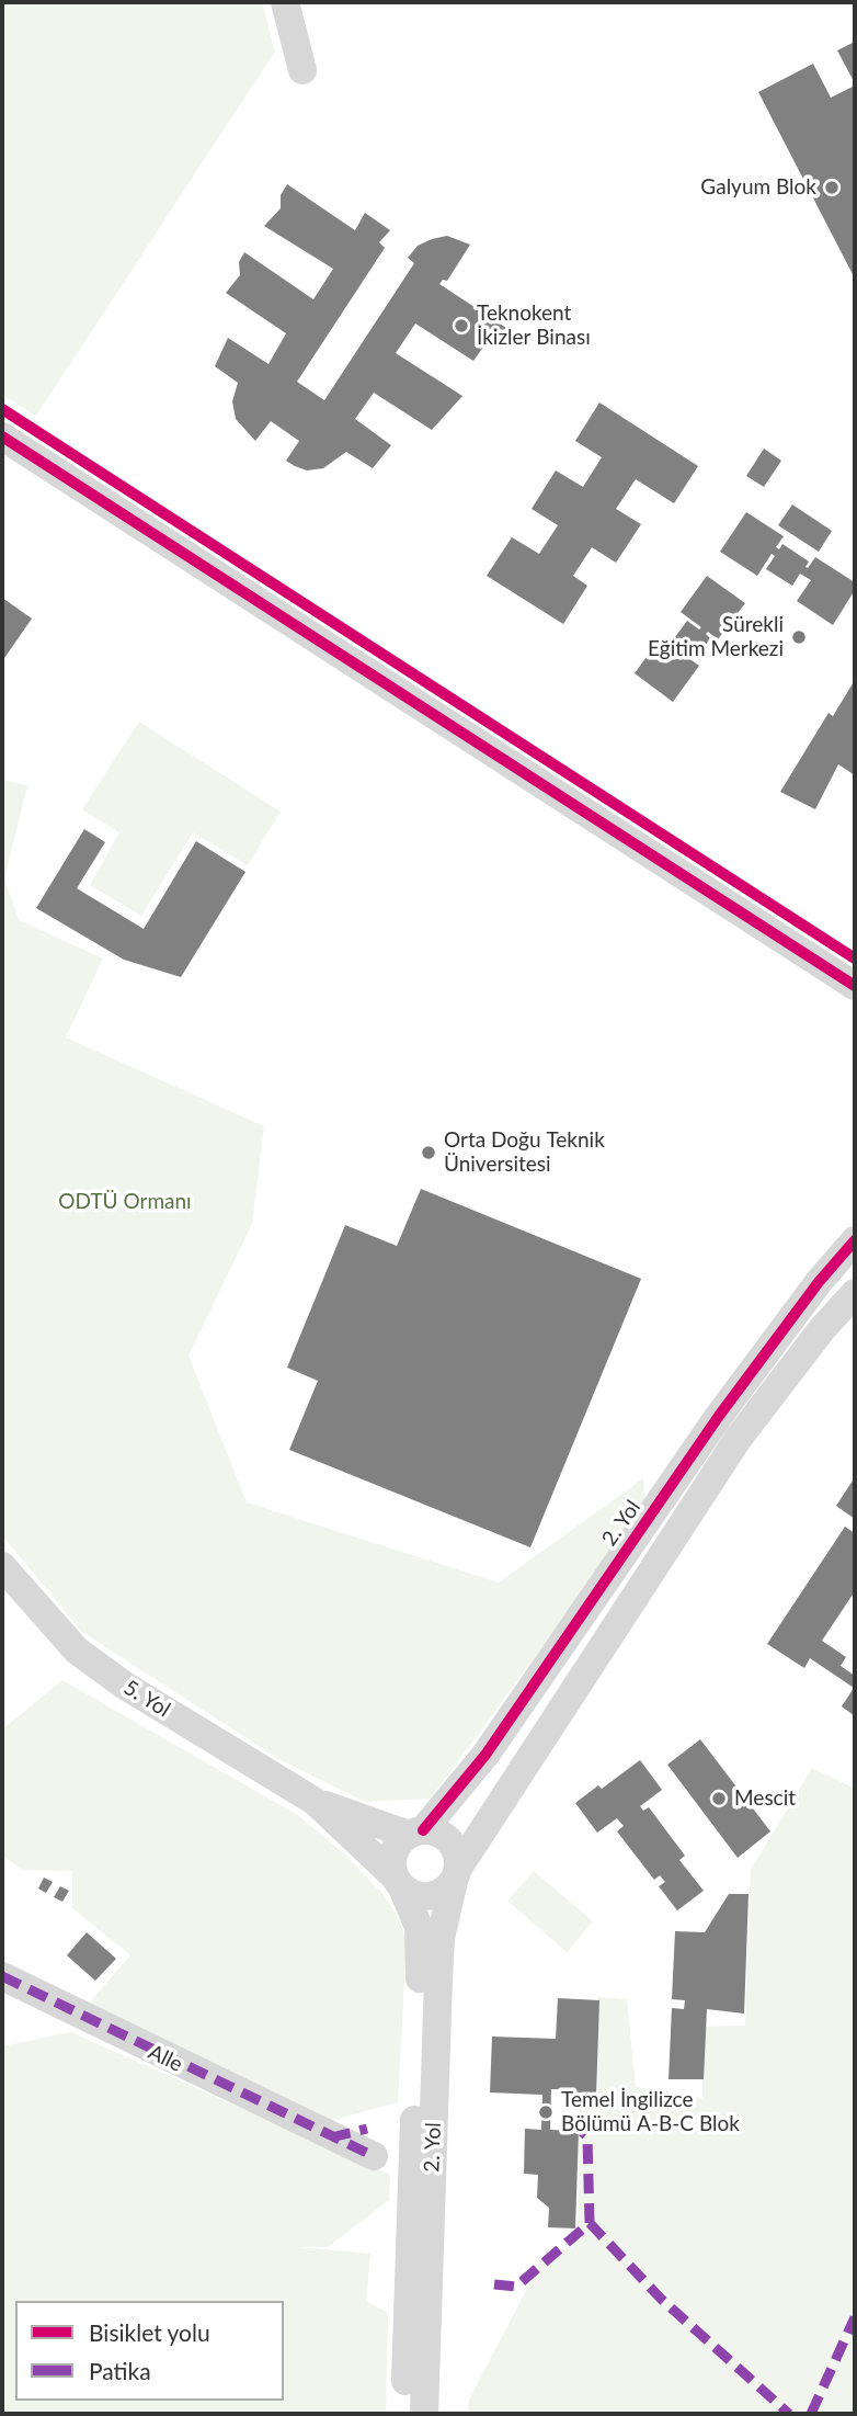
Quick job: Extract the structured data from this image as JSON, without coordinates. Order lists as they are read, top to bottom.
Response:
{
  "streets": {
    "street": ["2. Yol", "5. Yol", "Alle"]
  },
  "crossings": [
    ["2. Yol", "5. Yol"]
  ],
  "parks": ["ODTÜ Ormanı"],
  "places": [
    "Galyum Blok",
    "Teknokent İkizler Binası",
    "Sürekli Eğitim Merkezi",
    "Orta Doğu Teknik Üniversitesi",
    "Mescit",
    "Temel İngilizce Bölümü A-B-C Blok"
  ],
  "legend": ["Bisiklet yolu", "Patika"]
}
